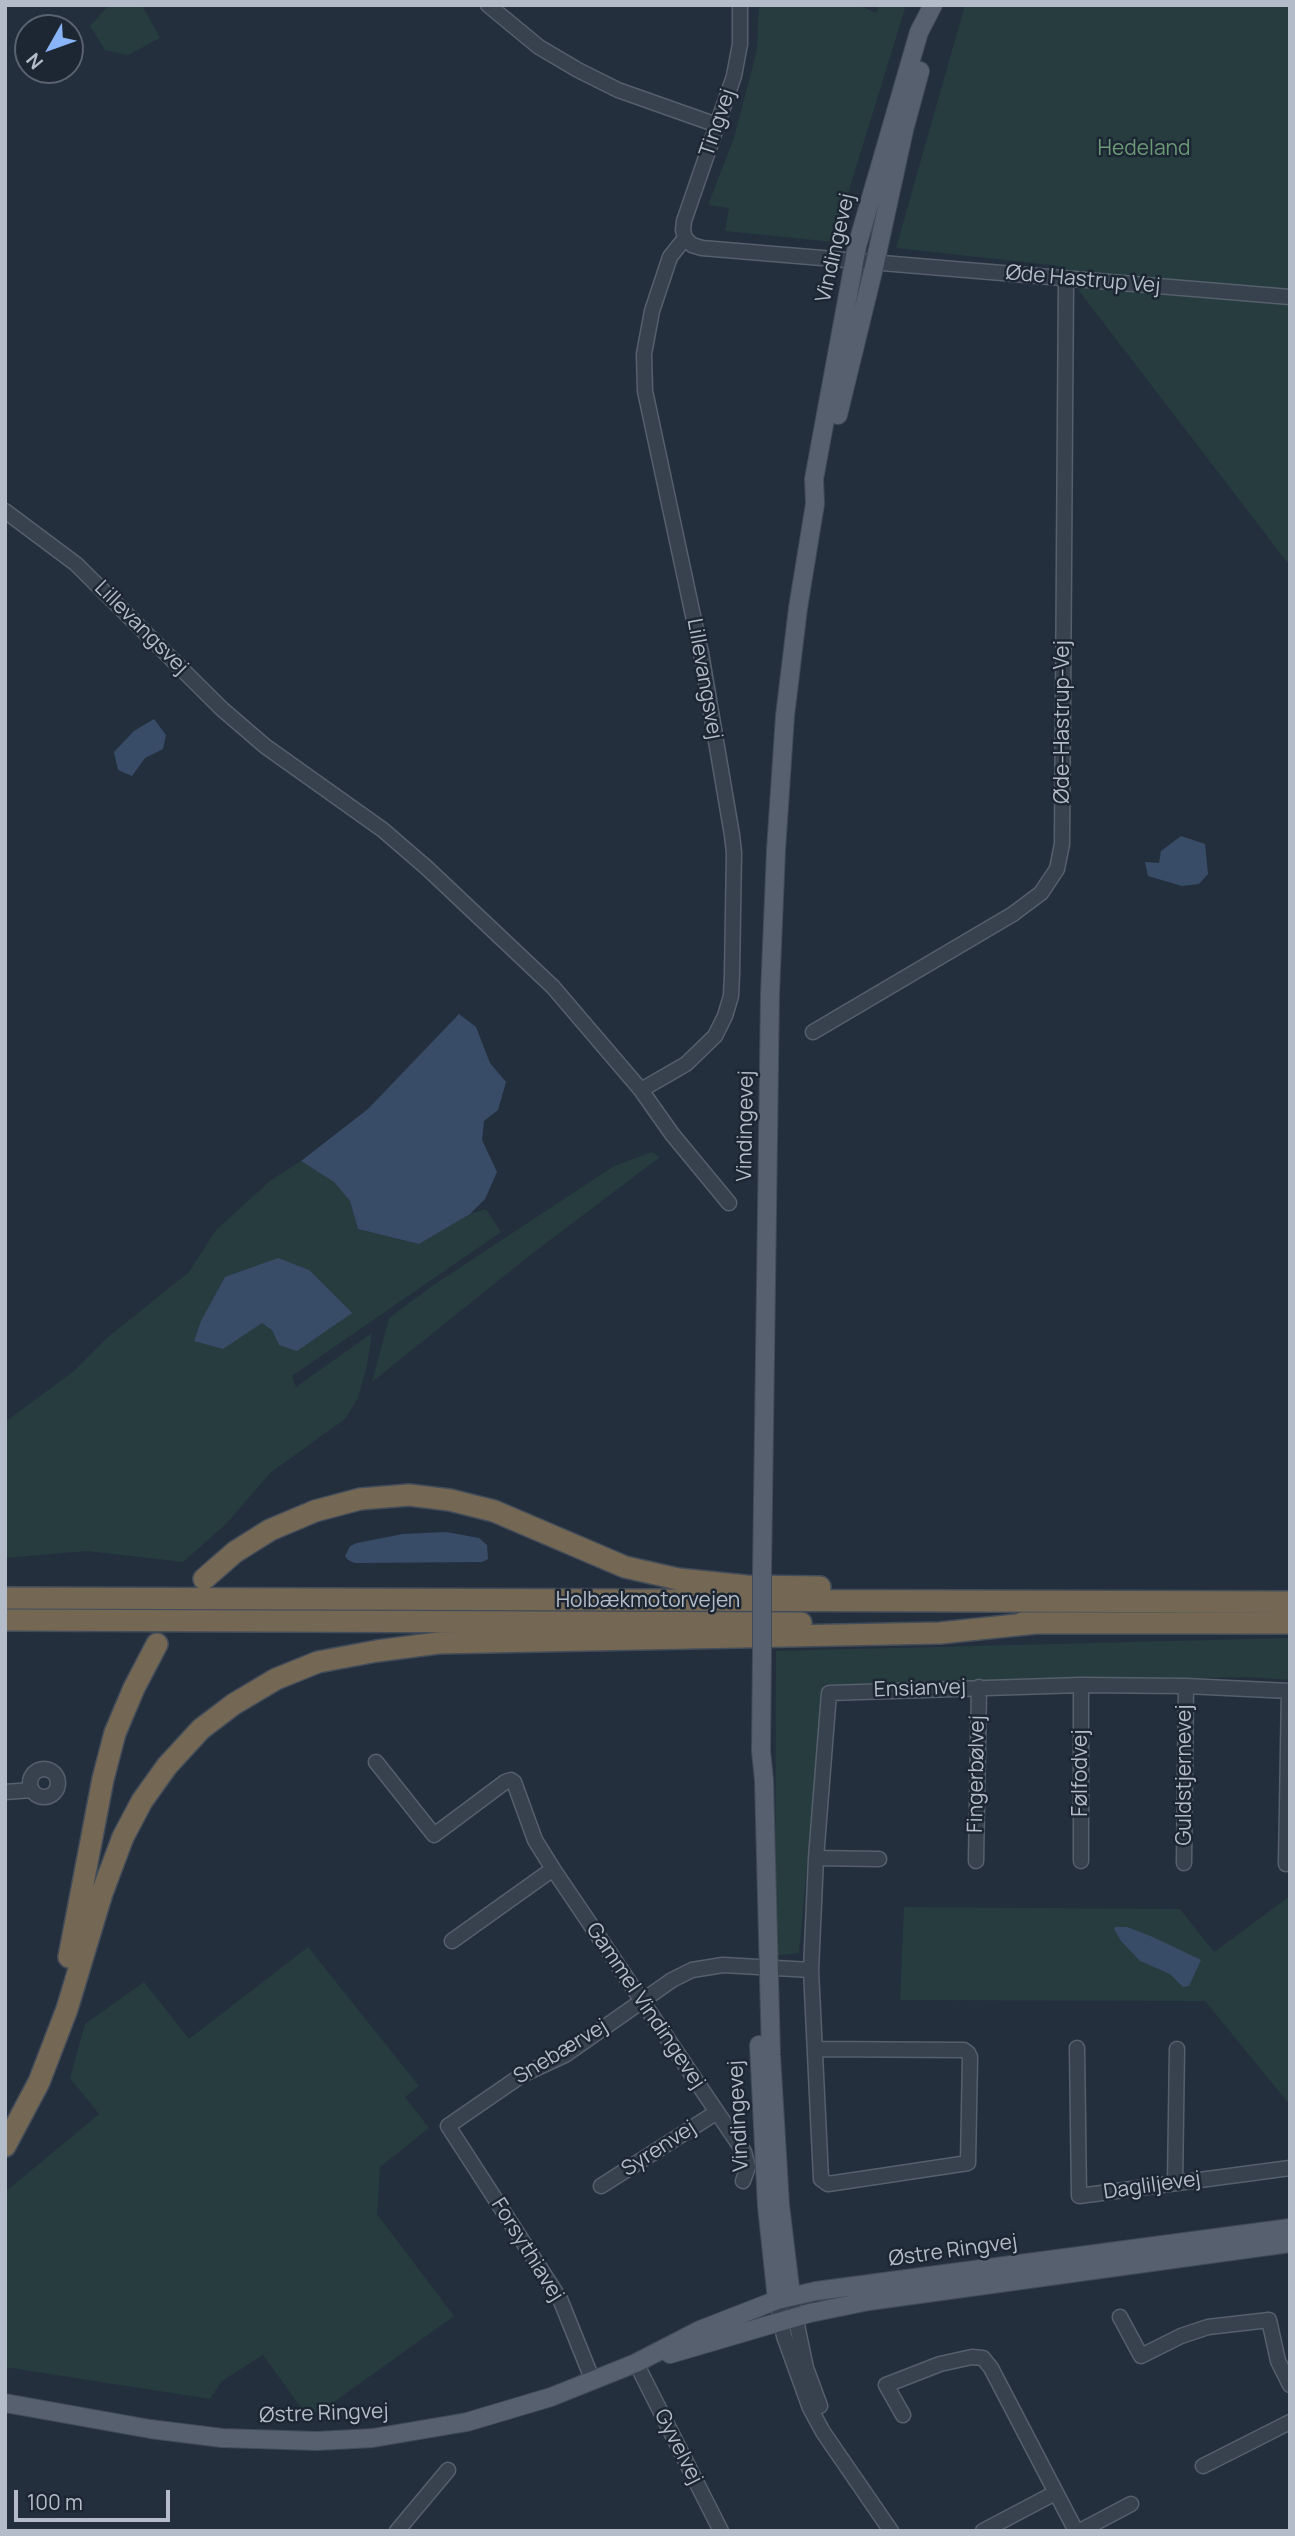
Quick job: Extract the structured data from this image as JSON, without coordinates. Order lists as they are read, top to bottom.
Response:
{
  "streets": {
    "highway": ["Holbækmotorvejen"],
    "main road": ["Vindingevej", "Østre Ringvej"],
    "street": [
      "Tingvej",
      "Øde Hastrup Vej",
      "Lillevangsvej",
      "Øde-Hastrup-Vej",
      "Ensianvej",
      "Følfodvej",
      "Fingerbølvej",
      "Guldstjernevej",
      "Gammel Vindingevej",
      "Snebærvej",
      "Syrenvej",
      "Dagliljevej",
      "Forsythiavej",
      "Gyvelvej"
    ]
  },
  "crossings": [
    ["Tingvej", "Lillevangsvej"],
    ["Vindingevej", "Øde Hastrup Vej"],
    ["Vindingevej", "Snebærvej"],
    ["Vindingevej", "Østre Ringvej"],
    ["Øde Hastrup Vej", "Øde-Hastrup-Vej"],
    ["Ensianvej", "Følfodvej"],
    ["Ensianvej", "Fingerbølvej"],
    ["Ensianvej", "Guldstjernevej"],
    ["Ensianvej", "Snebærvej"],
    ["Gammel Vindingevej", "Snebærvej"],
    ["Gammel Vindingevej", "Syrenvej"],
    ["Snebærvej", "Forsythiavej"],
    ["Forsythiavej", "Østre Ringvej"],
    ["Østre Ringvej", "Gyvelvej"]
  ],
  "parks": ["Hedeland"],
  "scale_bar": "100 m",
  "north": "bottom left"
}
